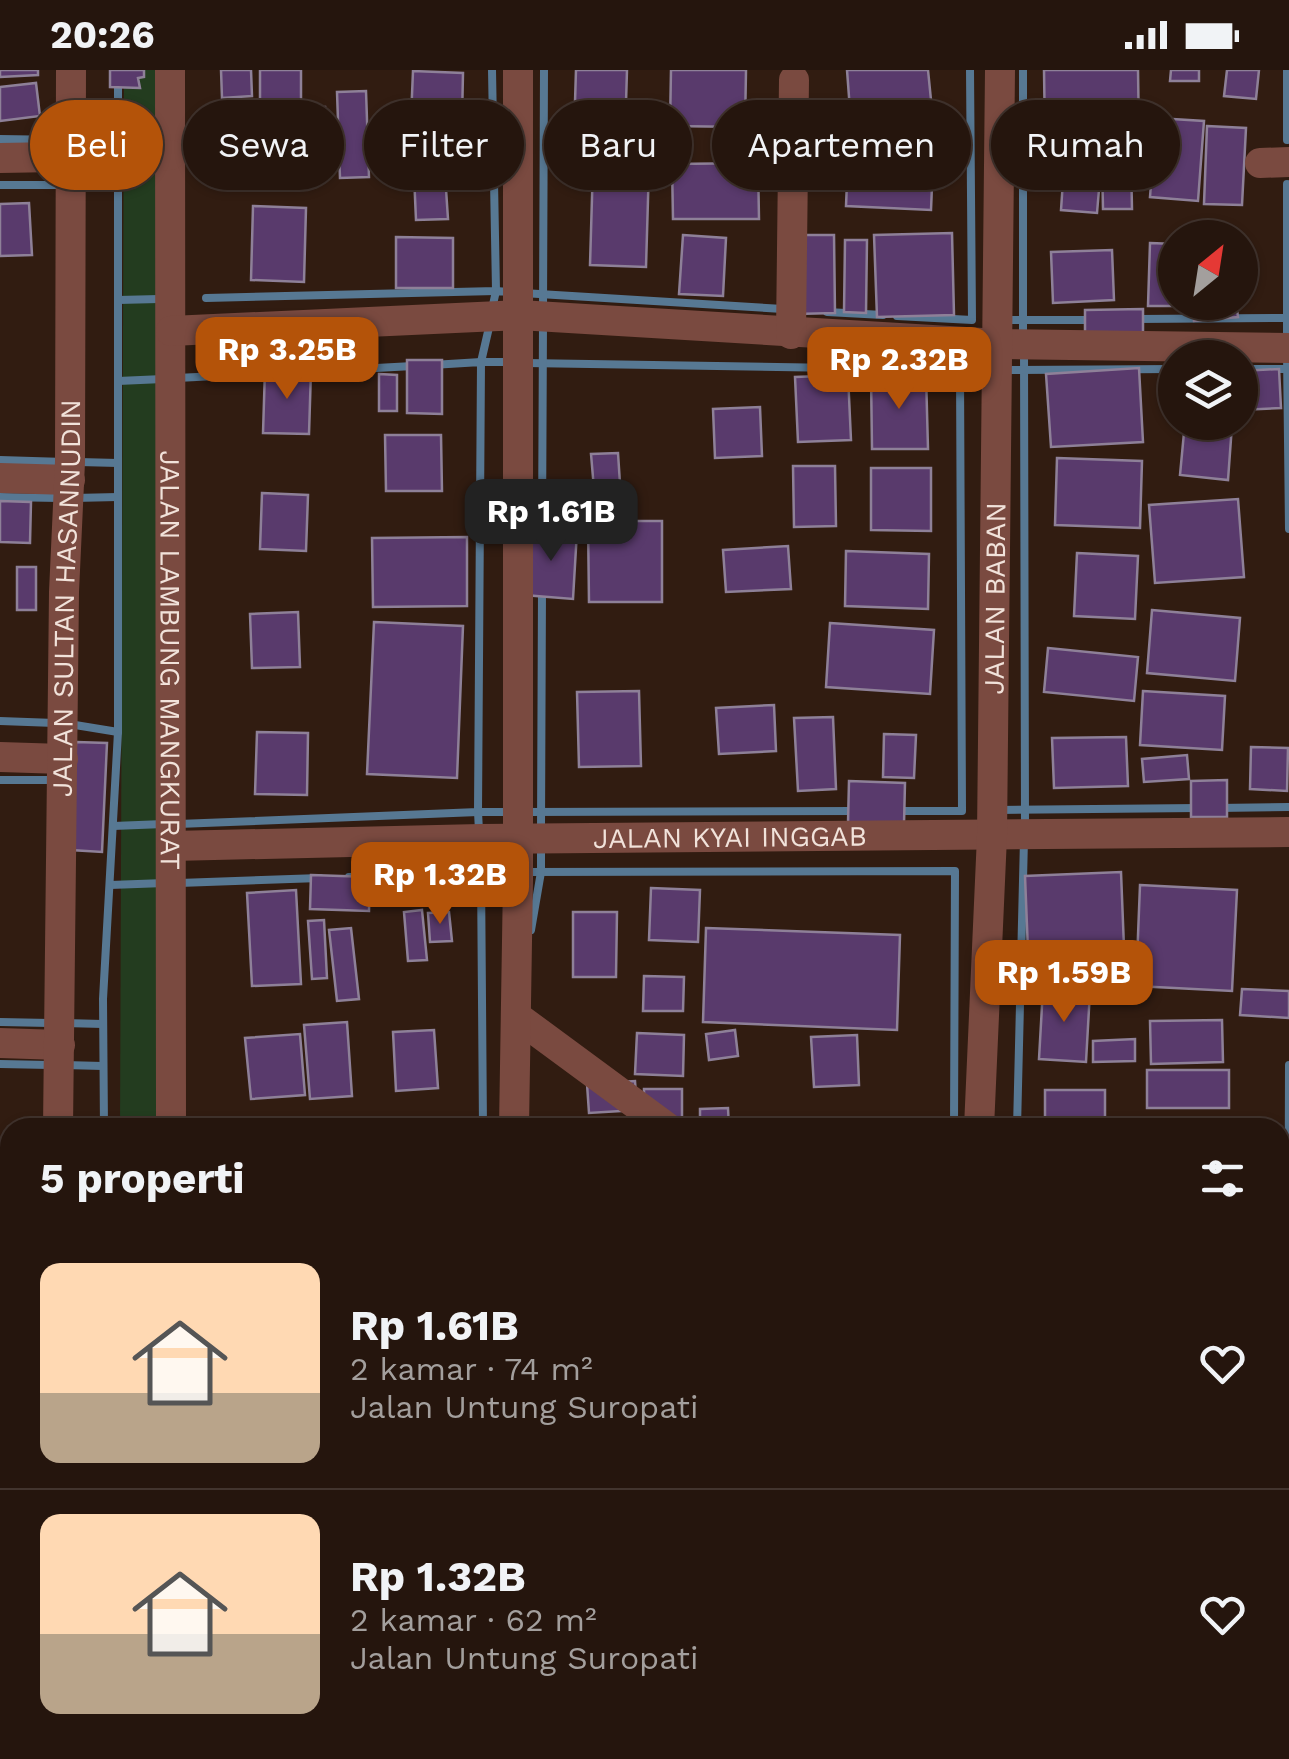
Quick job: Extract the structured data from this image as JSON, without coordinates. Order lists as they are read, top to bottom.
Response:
{
  "streets": {
    "street": [
      "JALAN SULTAN HASANNUDIN",
      "JALAN BABAN",
      "JALAN LAMBUNG MANGKURAT",
      "JALAN KYAI INGGAB"
    ]
  },
  "crossings": [
    ["JALAN BABAN", "JALAN KYAI INGGAB"],
    ["JALAN LAMBUNG MANGKURAT", "JALAN KYAI INGGAB"]
  ],
  "north": "top right",
  "page": {
    "status": "20:26",
    "chip": [
      "Beli",
      "Sewa",
      "Filter",
      "Baru",
      "Apartemen",
      "Rumah"
    ],
    "price": [
      "Rp 3.25B",
      "Rp 2.32B",
      "Rp 1.61B",
      "Rp 1.32B",
      "Rp 1.59B"
    ],
    "heading": "5 properti",
    "list": [
      {
        "name": "Rp 1.61B",
        "note": "2 kamar · 74 m² · Jalan Untung Suropati"
      },
      {
        "name": "Rp 1.32B",
        "note": "2 kamar · 62 m² · Jalan Untung Suropati"
      }
    ]
  }
}
